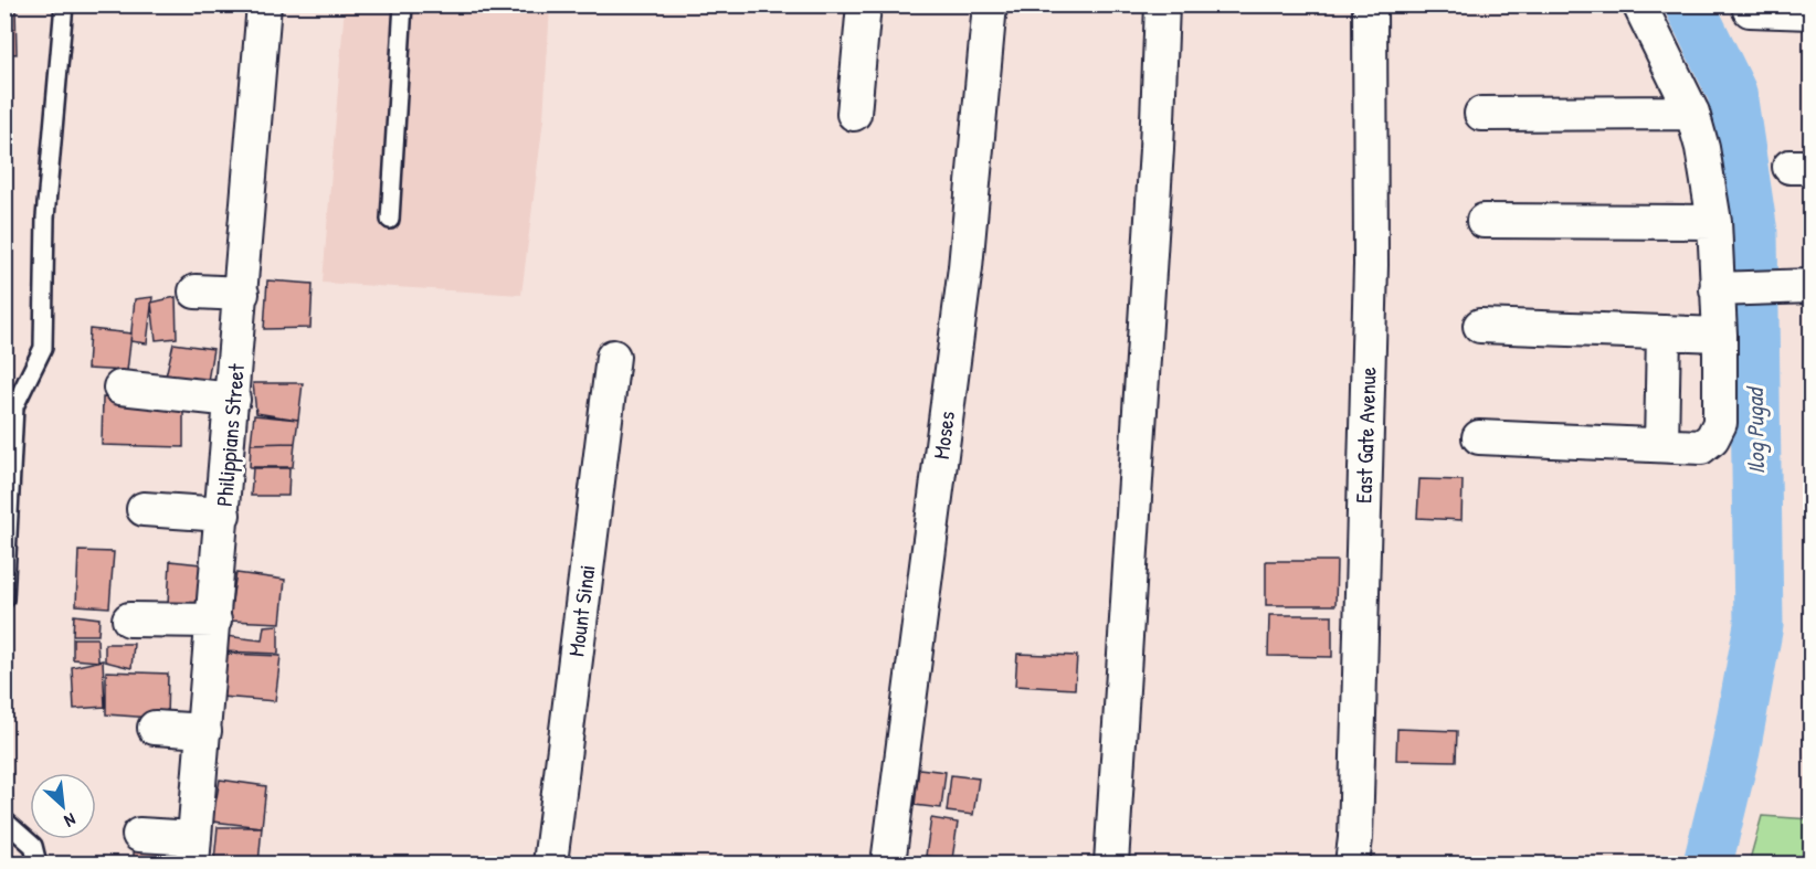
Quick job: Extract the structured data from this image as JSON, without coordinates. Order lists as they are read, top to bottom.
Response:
{
  "streets": {
    "street": [
      "Philippians Street",
      "Moses",
      "East Gate Avenue",
      "Mount Sinai"
    ]
  },
  "water": ["Ilog Pugad"],
  "north": "bottom right"
}
